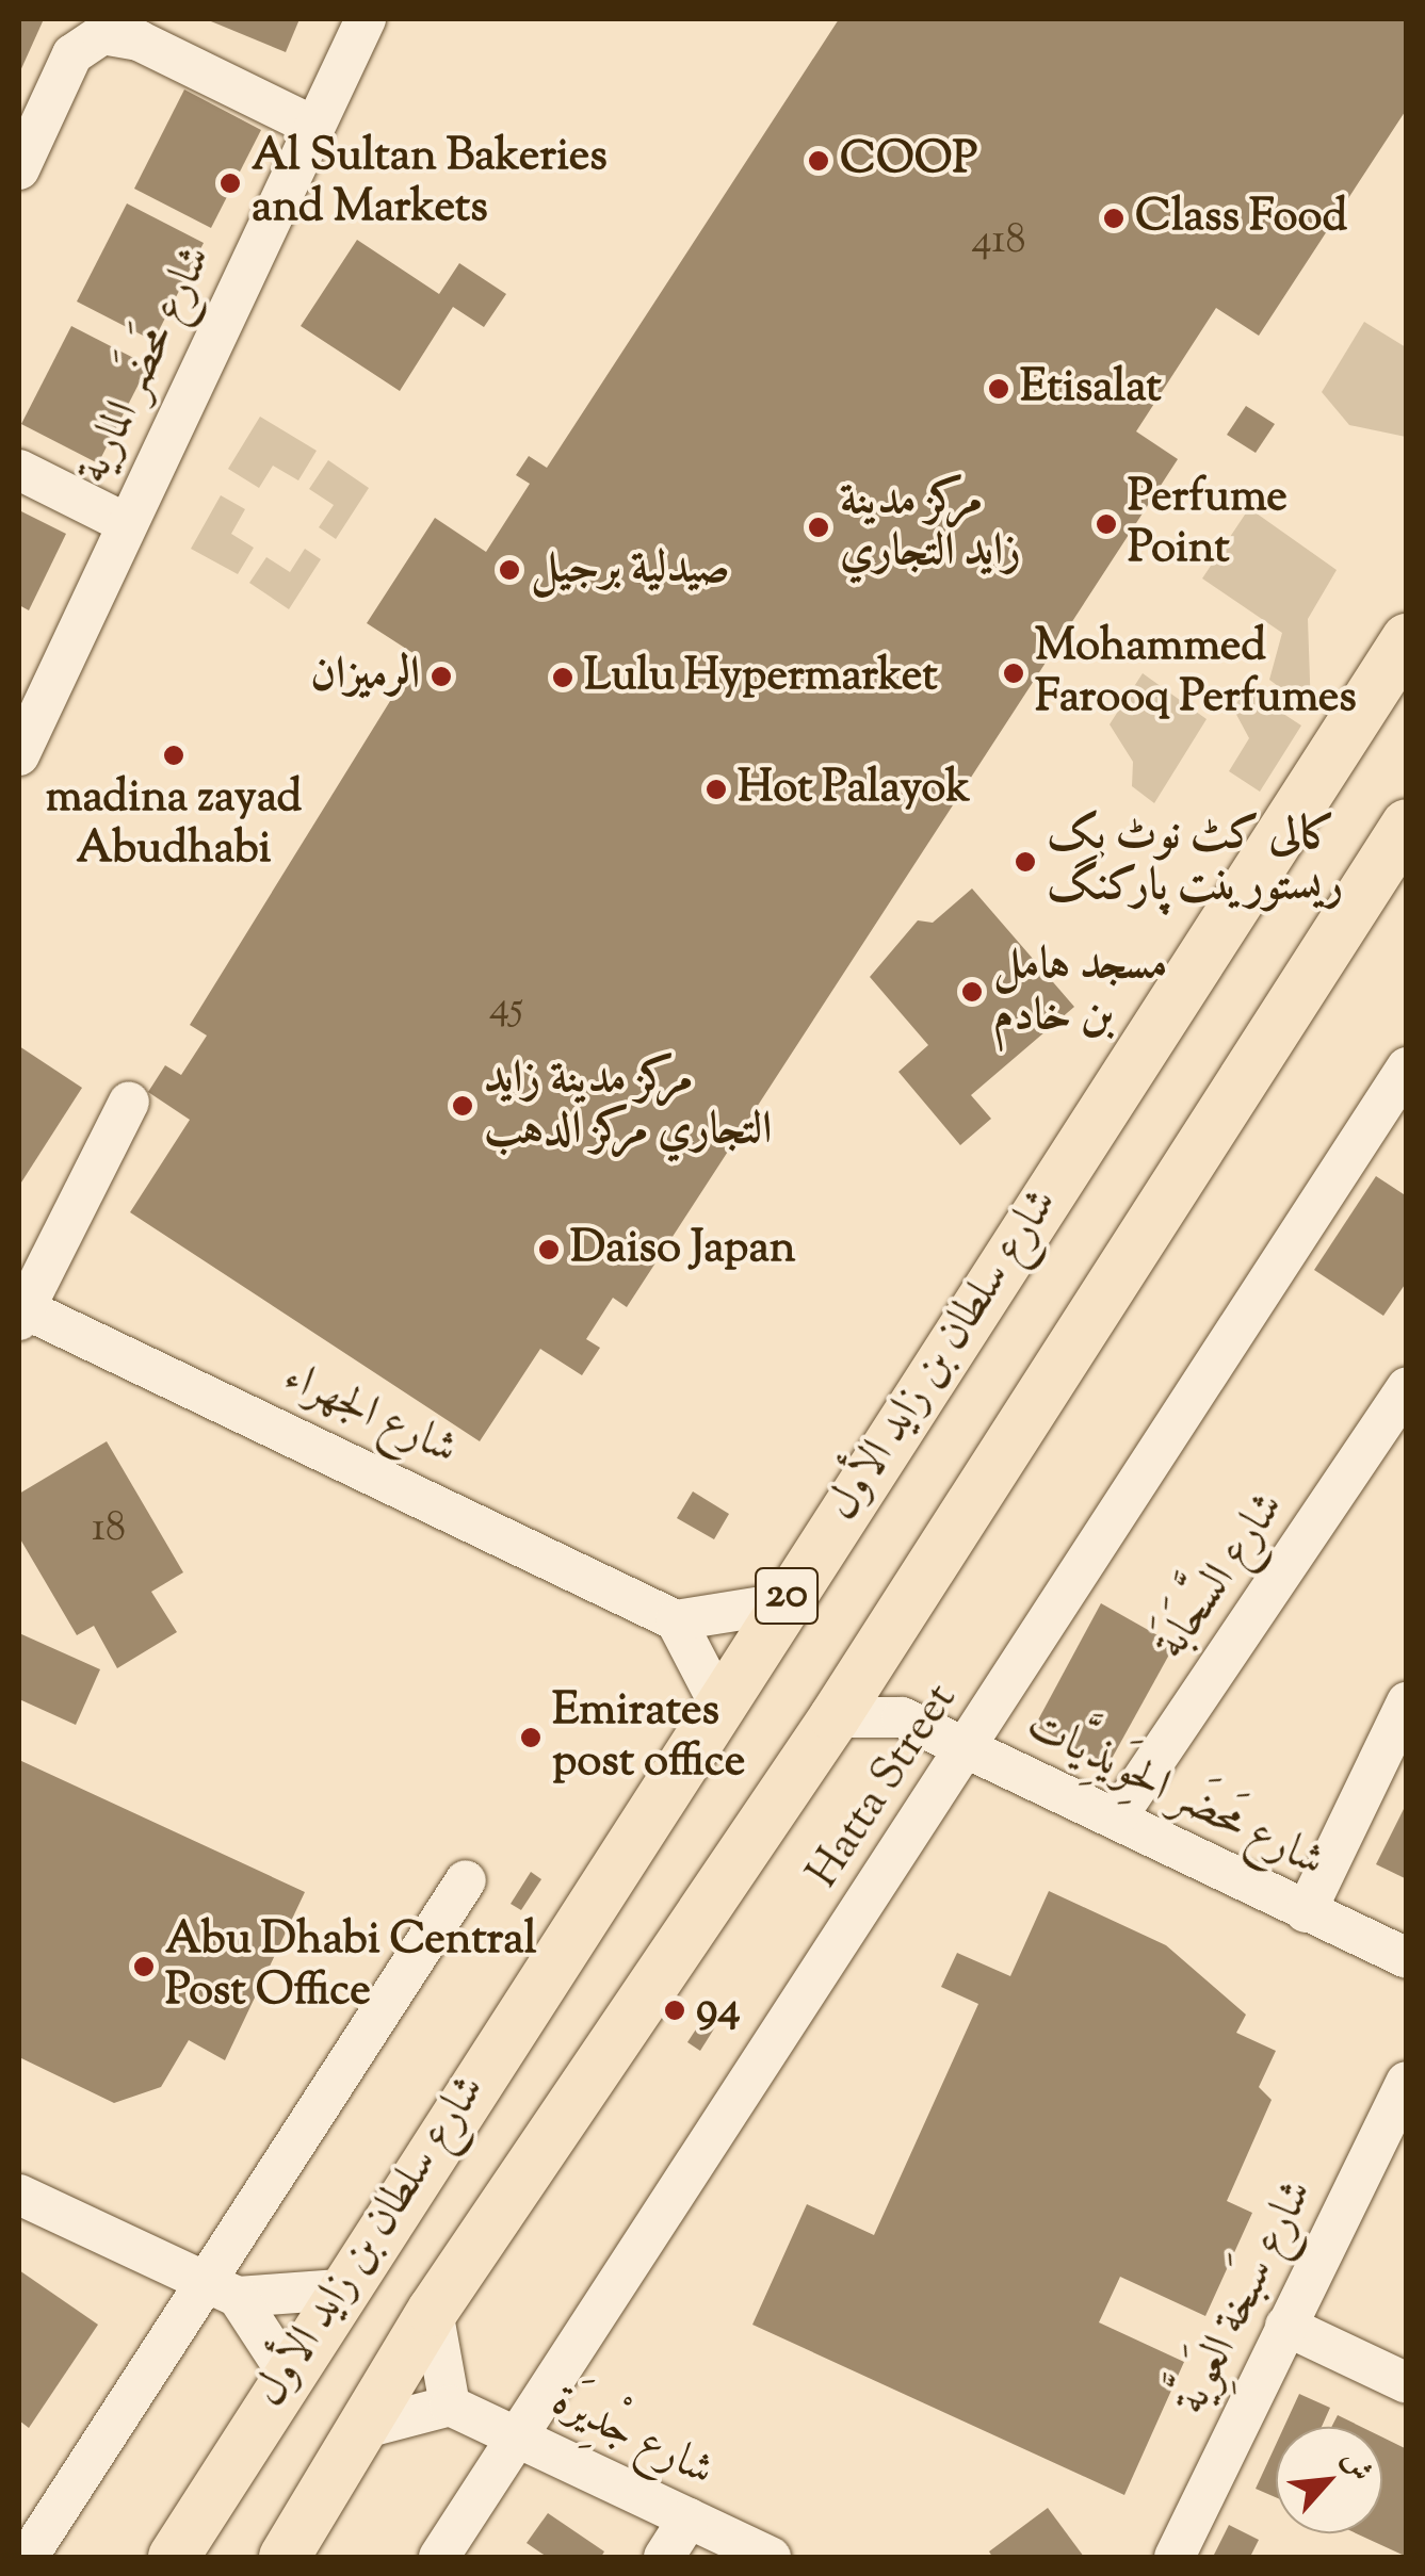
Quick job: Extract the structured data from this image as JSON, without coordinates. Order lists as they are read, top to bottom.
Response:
{
  "streets": {
    "main road": ["شارع سلطان بن زايد الأول", "20"],
    "street": [
      "شارع مَحضَر المارية",
      "شارع الجهراء",
      "شارع السَّحَابَة",
      "Hatta Street",
      "شارع مَحضَر الحِوَيذِيَّات",
      "شارع سَبخة العَوِيَّة",
      "شارع جْدِيرَة"
    ]
  },
  "crossings": [
    ["شارع سلطان بن زايد الأول", "شارع مَحضَر الحِوَيذِيَّات"],
    ["شارع السَّحَابَة", "شارع مَحضَر الحِوَيذِيَّات"],
    ["Hatta Street", "شارع مَحضَر الحِوَيذِيَّات"],
    ["Hatta Street", "شارع جْدِيرَة"]
  ],
  "places": [
    "COOP",
    "Al Sultan Bakeries and Markets",
    "Class Food",
    "Etisalat",
    "Perfume Point",
    "مركز مدينة زايد التجاري",
    "صيدلية برجيل",
    "Mohammed Farooq Perfumes",
    "الرميزان",
    "Lulu Hypermarket",
    "madina zayad Abudhabi",
    "Hot Palayok",
    "کالی کٹ نوٹ بک ریستورینت پارکنگ",
    "مسجد هامل بن خادم",
    "مركز مدينة زايد التجاري مركز الدهب",
    "Daiso Japan",
    "Emirates post office",
    "Abu Dhabi Central Post Office",
    "94"
  ],
  "house_numbers": ["418", "45", "18"],
  "north": "top right"
}
